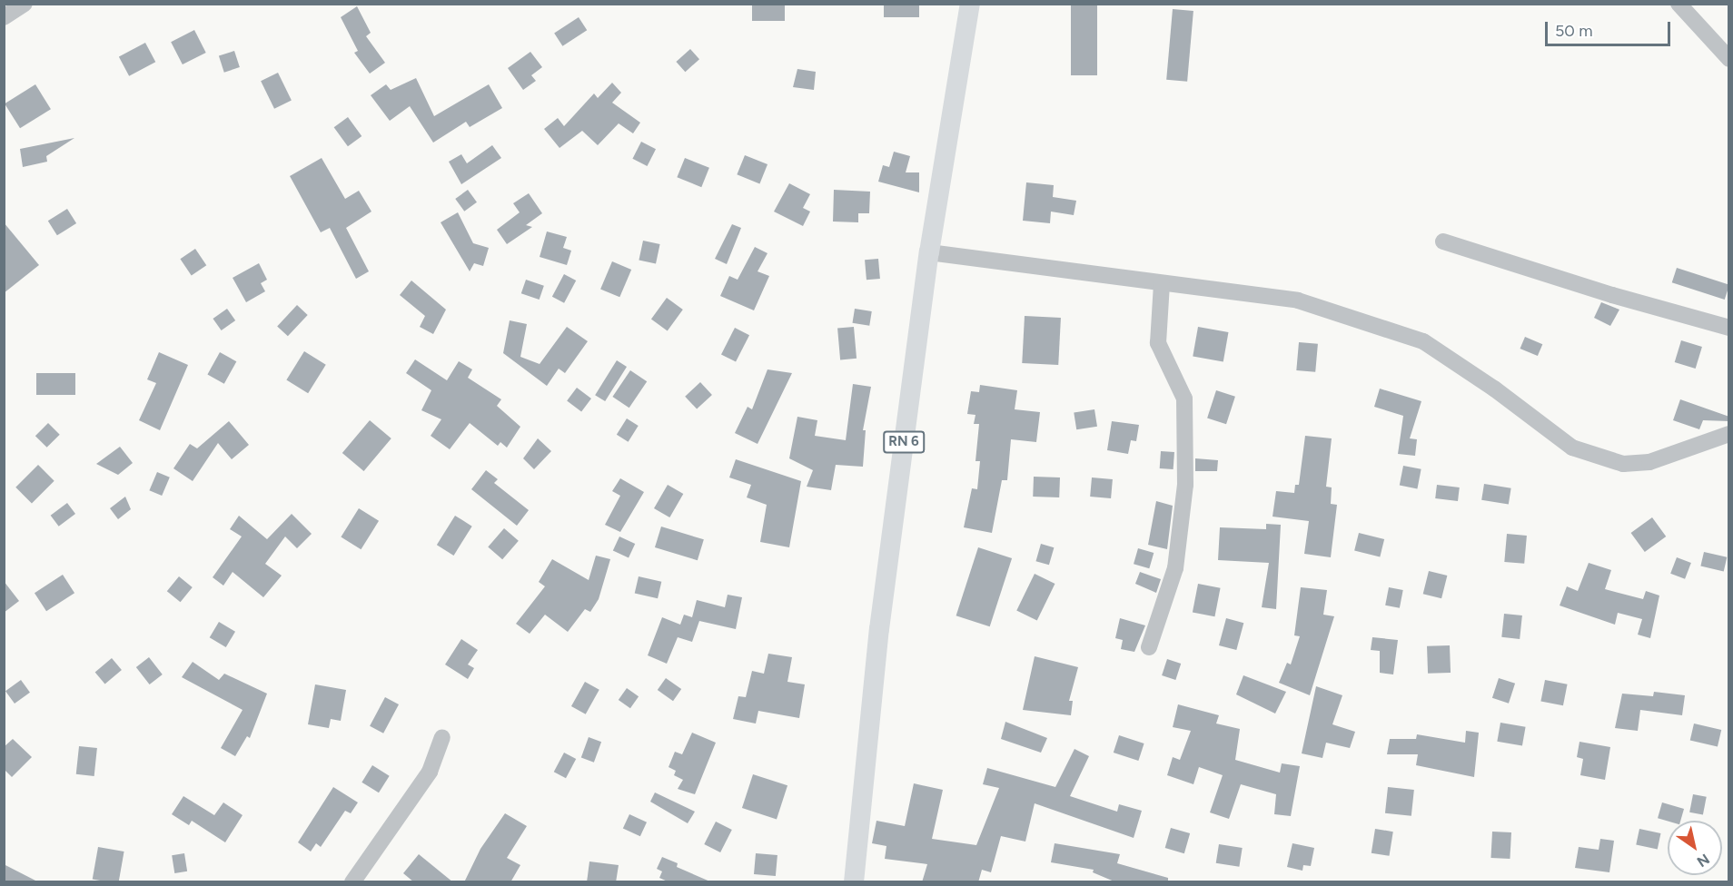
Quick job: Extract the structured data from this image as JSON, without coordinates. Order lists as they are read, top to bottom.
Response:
{
  "streets": {
    "main road": ["RN 6"]
  },
  "scale_bar": "50 m",
  "north": "bottom right"
}
